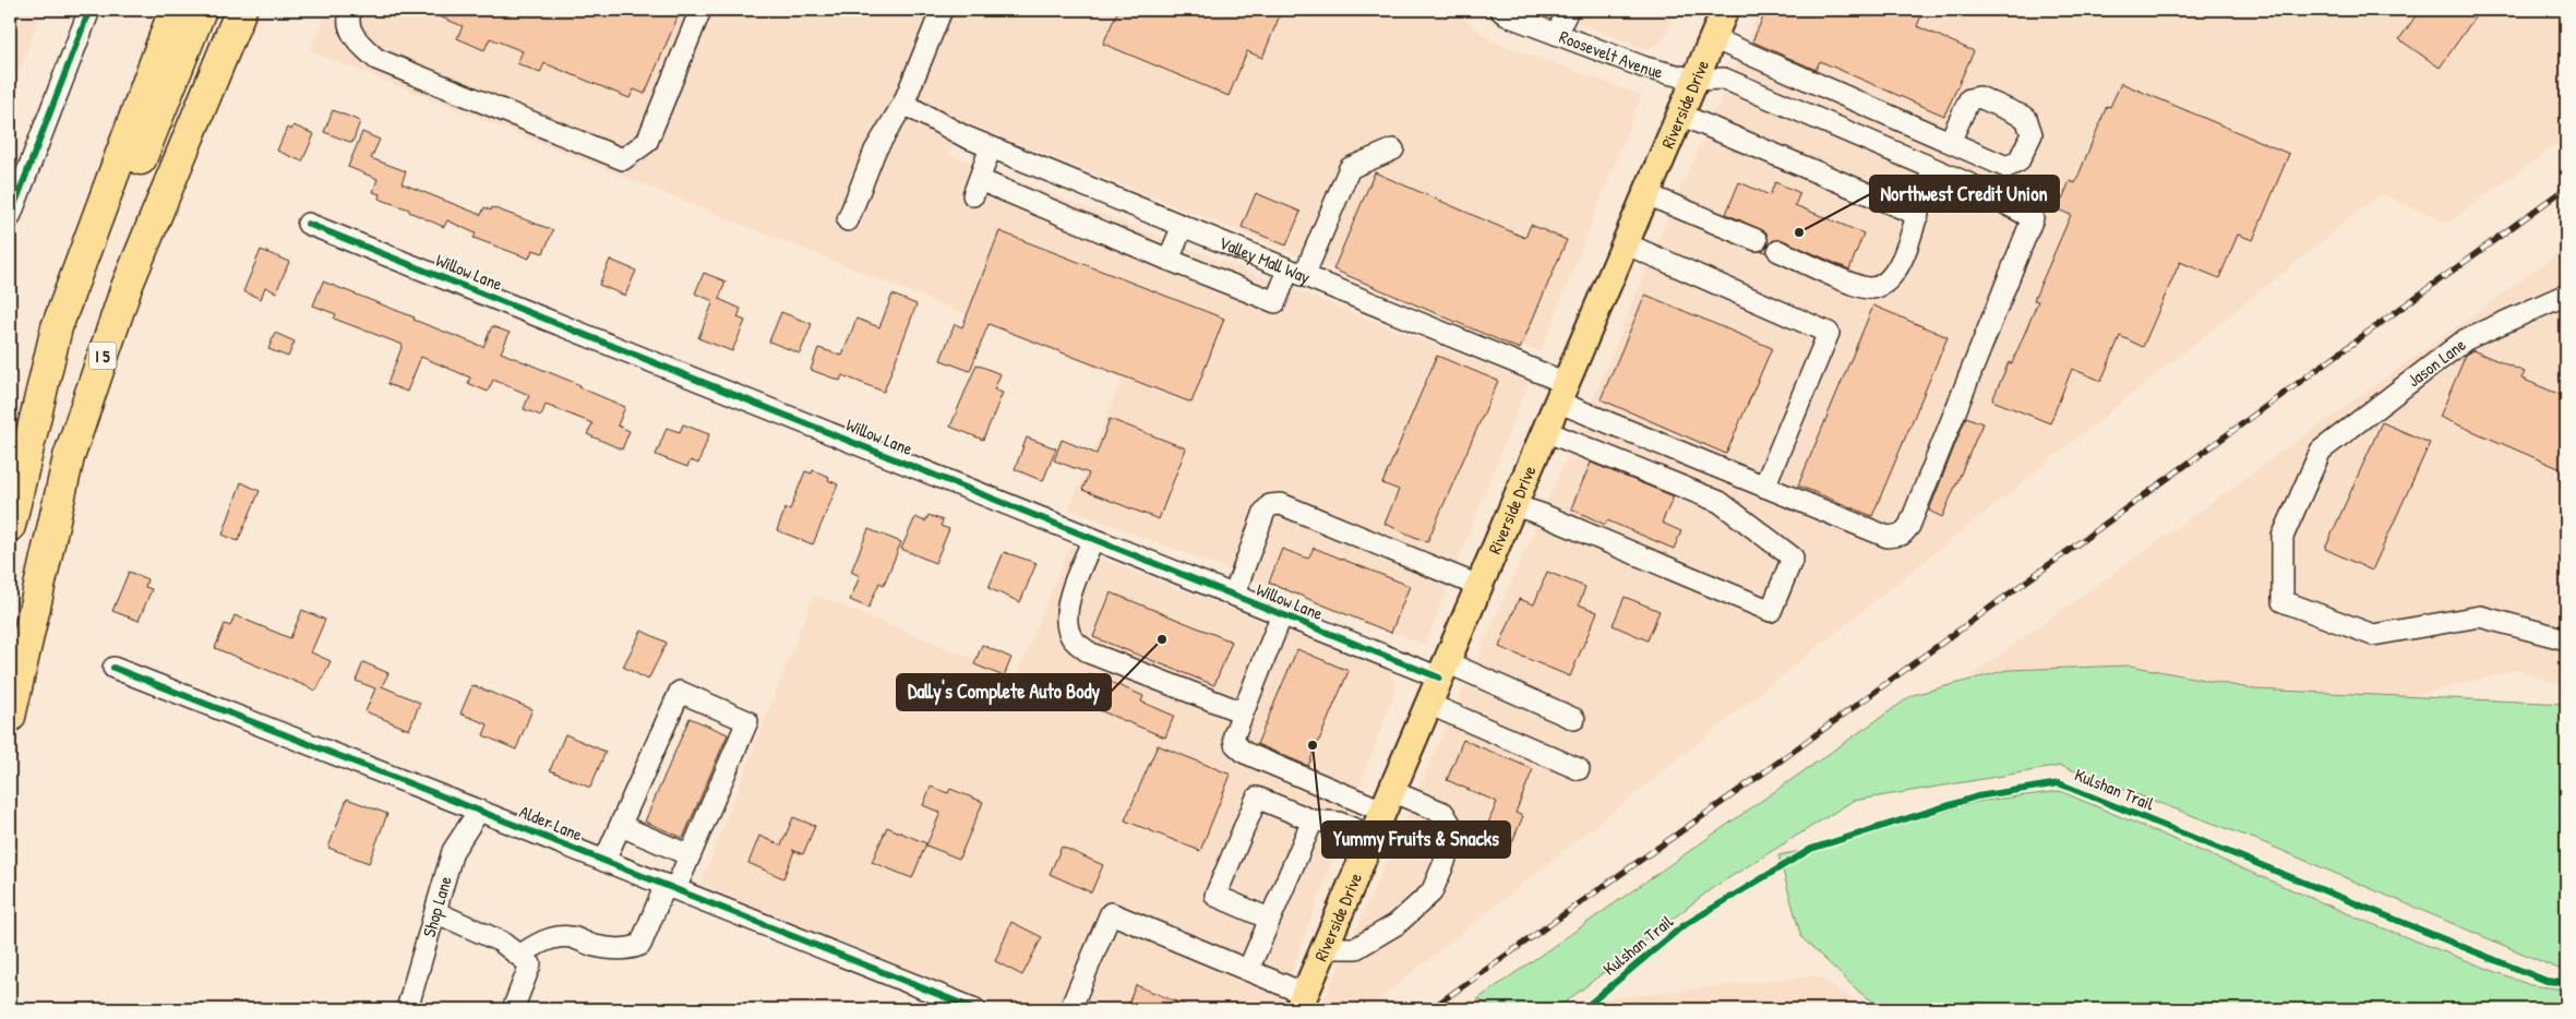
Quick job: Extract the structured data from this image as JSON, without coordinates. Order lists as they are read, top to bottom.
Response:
{
  "streets": {
    "highway": ["I 5"],
    "main road": ["Riverside Drive"],
    "street": [
      "Roosevelt Avenue",
      "Valley Mall Way",
      "Willow Lane",
      "Jason Lane",
      "Alder Lane",
      "Shop Lane"
    ],
    "cycle path": ["Kulshan Trail"]
  },
  "crossings": [
    ["Roosevelt Avenue", "Riverside Drive"],
    ["Roosevelt Avenue", "Valley Mall Way"],
    ["Riverside Drive", "Valley Mall Way"],
    ["Riverside Drive", "Willow Lane"],
    ["Alder Lane", "Shop Lane"]
  ],
  "places": ["Northwest Credit Union", "Dally's Complete Auto Body", "Yummy Fruits & Snacks"]
}
